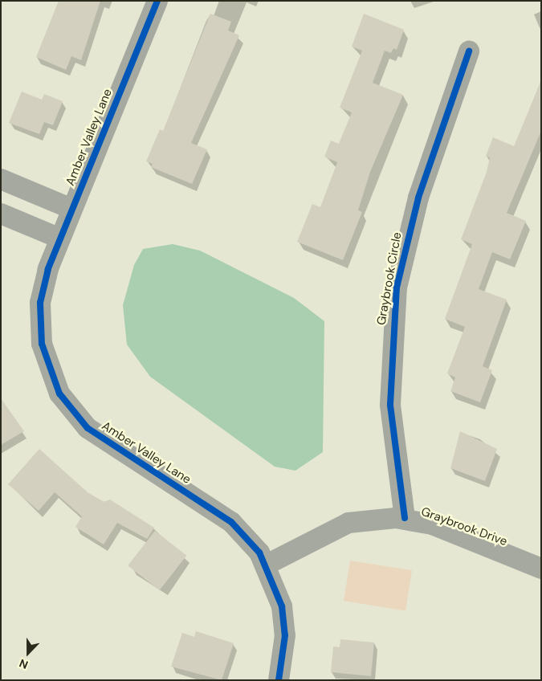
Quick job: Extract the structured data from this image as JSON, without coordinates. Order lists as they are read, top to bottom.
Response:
{
  "streets": {
    "street": ["Amber Valley Lane", "Graybrook Circle", "Graybrook Drive"]
  },
  "crossings": [
    ["Amber Valley Lane", "Graybrook Drive"],
    ["Graybrook Circle", "Graybrook Drive"]
  ],
  "north": "bottom"
}
